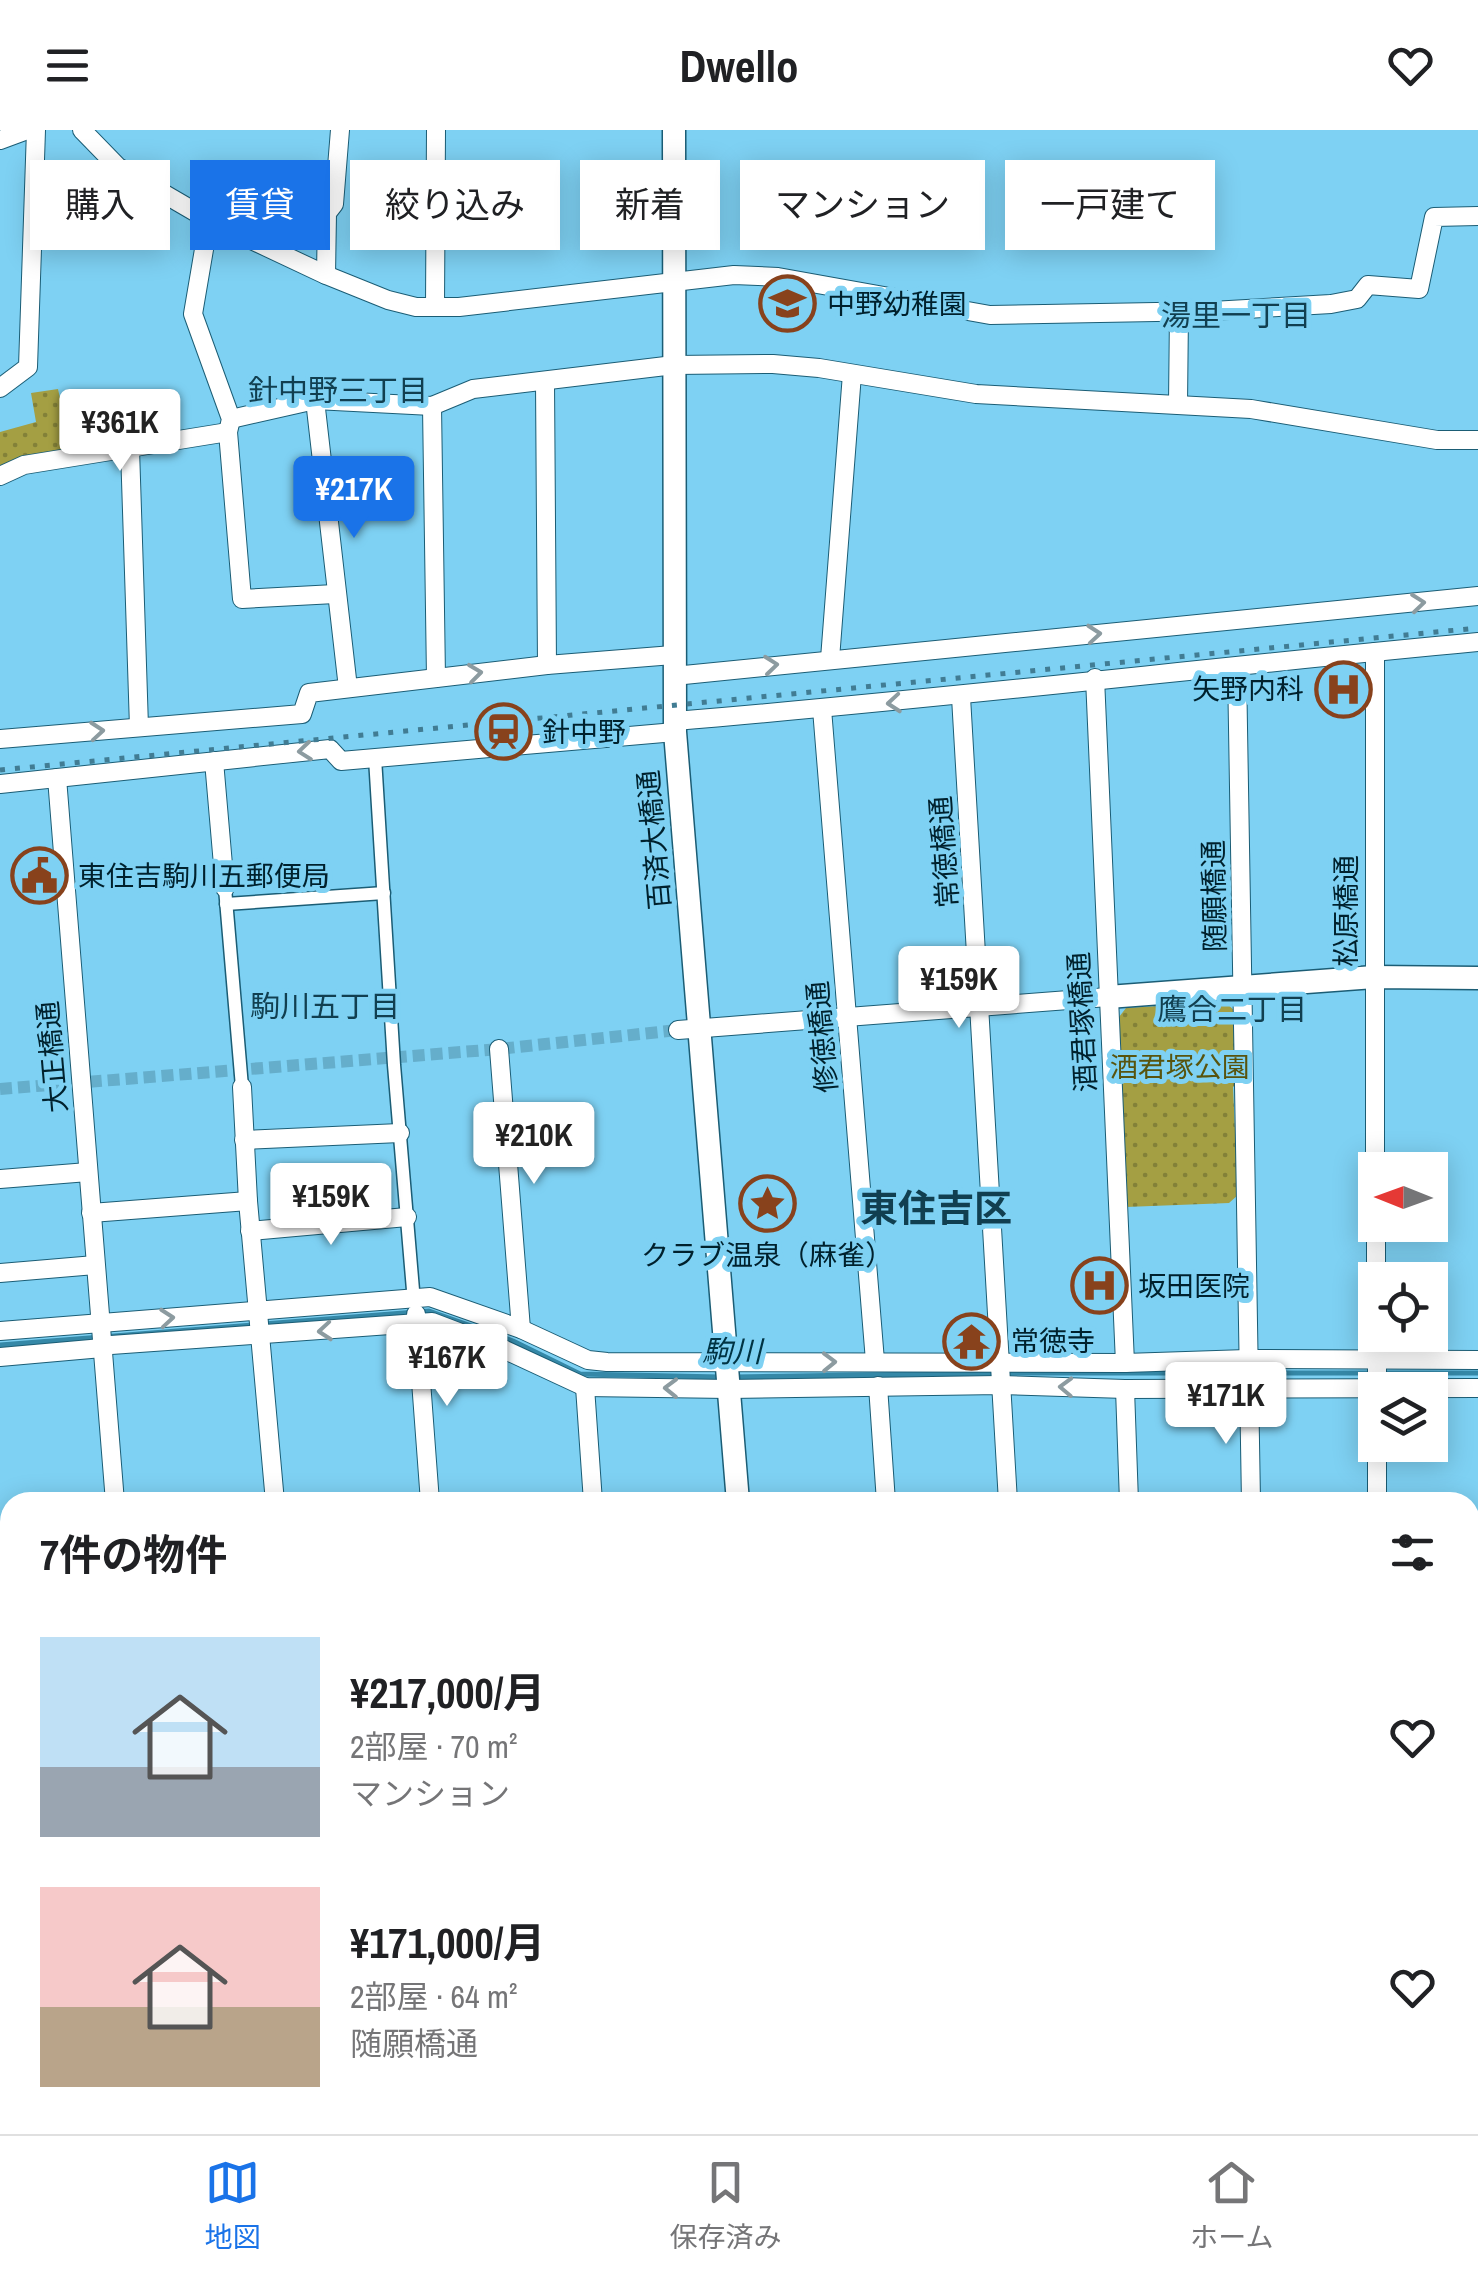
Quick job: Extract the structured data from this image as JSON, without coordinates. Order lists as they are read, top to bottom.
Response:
{
  "streets": {
    "street": [
      "百済大橋通",
      "常徳橋通",
      "随願橋通",
      "松原橋通",
      "酒君塚橋通",
      "修徳橋通",
      "大正橋通"
    ]
  },
  "districts": [
    "湯里一丁目",
    "針中野三丁目",
    "駒川五丁目",
    "鷹合二丁目",
    "東住吉区"
  ],
  "water": ["駒川"],
  "parks": ["酒君塚公園"],
  "places": {
    "school or university": ["中野幼稚園"],
    "hospital": ["矢野内科", "坂田医院"],
    "station": ["針中野"],
    "public building": ["東住吉駒川五郵便局"],
    "place": ["クラブ温泉（麻雀）"],
    "temple": ["常徳寺"]
  },
  "north": "left",
  "page": {
    "header": "Dwello",
    "chip": [
      "購入",
      "賃貸",
      "絞り込み",
      "新着",
      "マンション",
      "一戸建て"
    ],
    "price": [
      "¥361K",
      "¥217K",
      "¥159K",
      "¥210K",
      "¥159K",
      "¥167K",
      "¥171K"
    ],
    "heading": "7件の物件",
    "list": [
      {
        "name": "¥217,000/月",
        "note": "2部屋 · 70 m² · マンション"
      },
      {
        "name": "¥171,000/月",
        "note": "2部屋 · 64 m² · 随願橋通"
      }
    ],
    "tabs": ["地図", "保存済み", "ホーム"]
  }
}
